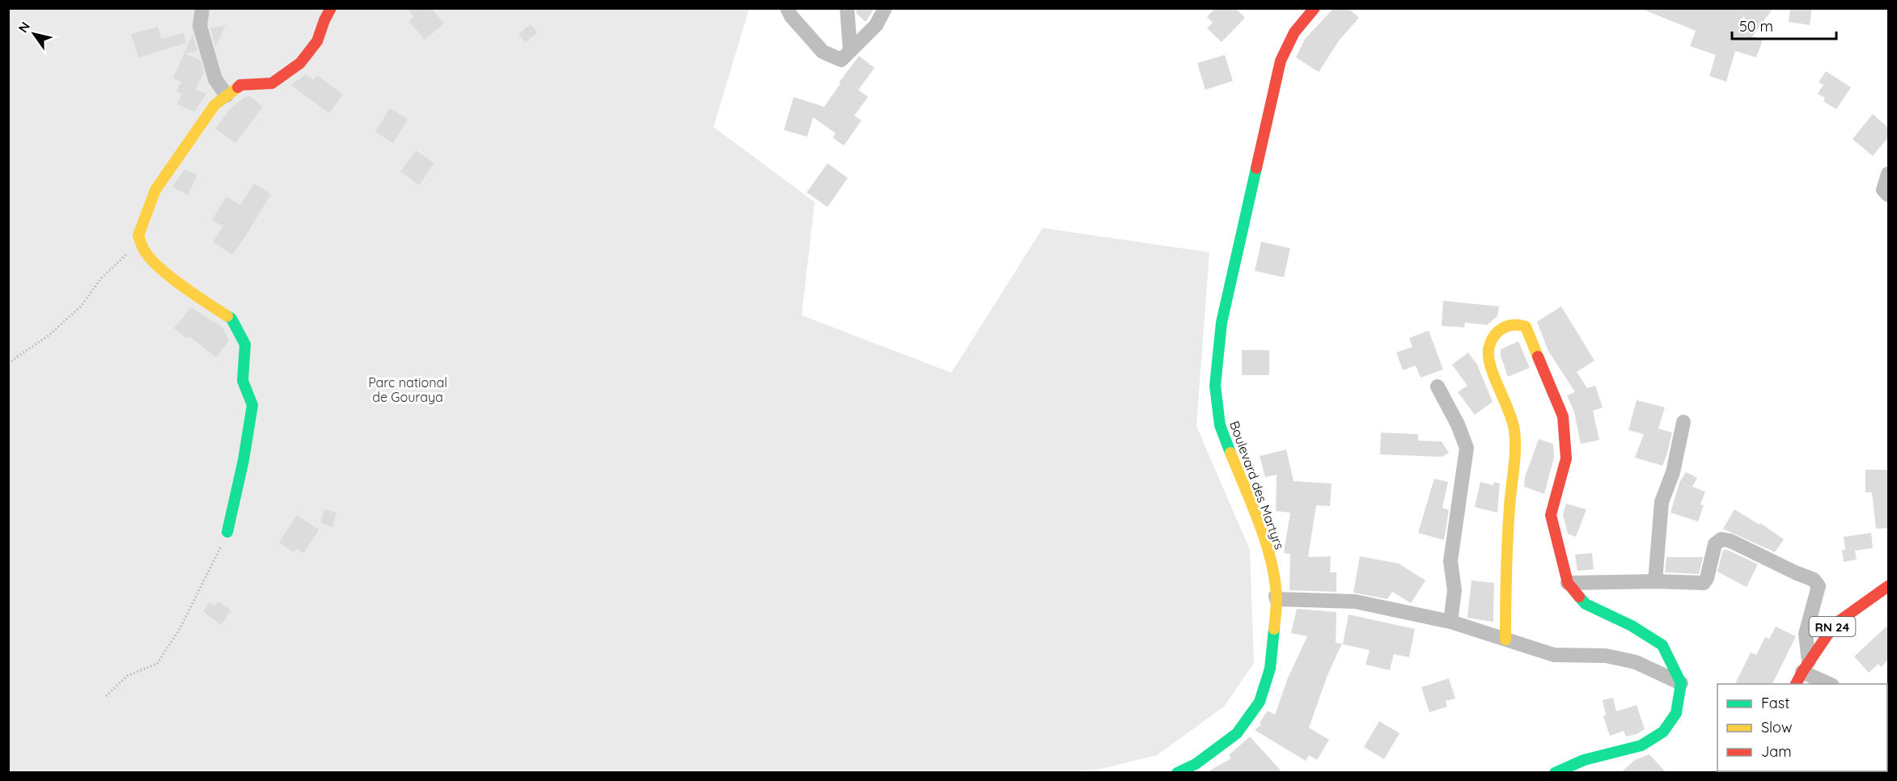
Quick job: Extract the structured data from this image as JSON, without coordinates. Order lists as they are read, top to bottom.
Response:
{
  "streets": {
    "street": ["Boulevard des Martyrs", "RN 24"]
  },
  "parks": ["Parc national de Gouraya"],
  "legend": ["Fast", "Slow", "Jam"],
  "scale_bar": "50 m",
  "north": "top left"
}
